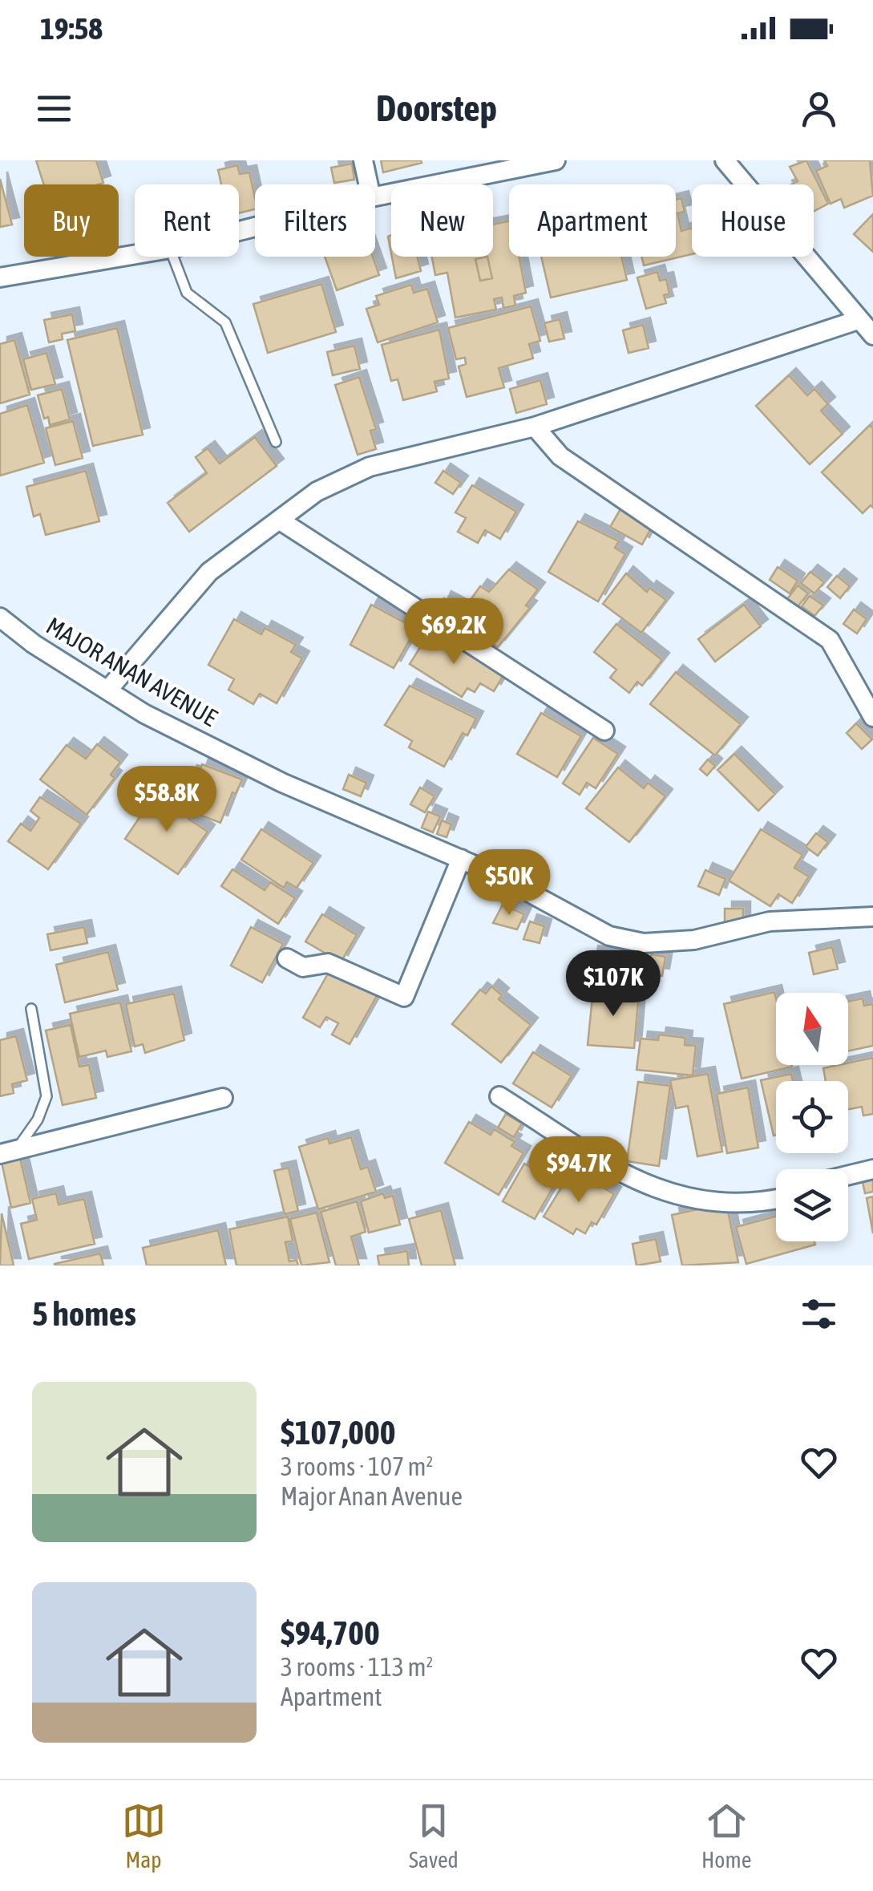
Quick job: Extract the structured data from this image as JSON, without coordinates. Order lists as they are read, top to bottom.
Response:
{
  "streets": {
    "street": ["MAJOR ANAN AVENUE"]
  },
  "north": "top",
  "page": {
    "status": "19:58",
    "header": "Doorstep",
    "chip": [
      "Buy",
      "Rent",
      "Filters",
      "New",
      "Apartment",
      "House"
    ],
    "price": [
      "$69.2K",
      "$58.8K",
      "$50K",
      "$107K",
      "$94.7K"
    ],
    "heading": "5 homes",
    "list": [
      {
        "name": "$107,000",
        "note": "3 rooms · 107 m² · Major Anan Avenue"
      },
      {
        "name": "$94,700",
        "note": "3 rooms · 113 m² · Apartment"
      }
    ],
    "tabs": ["Map", "Saved", "Home"]
  }
}
